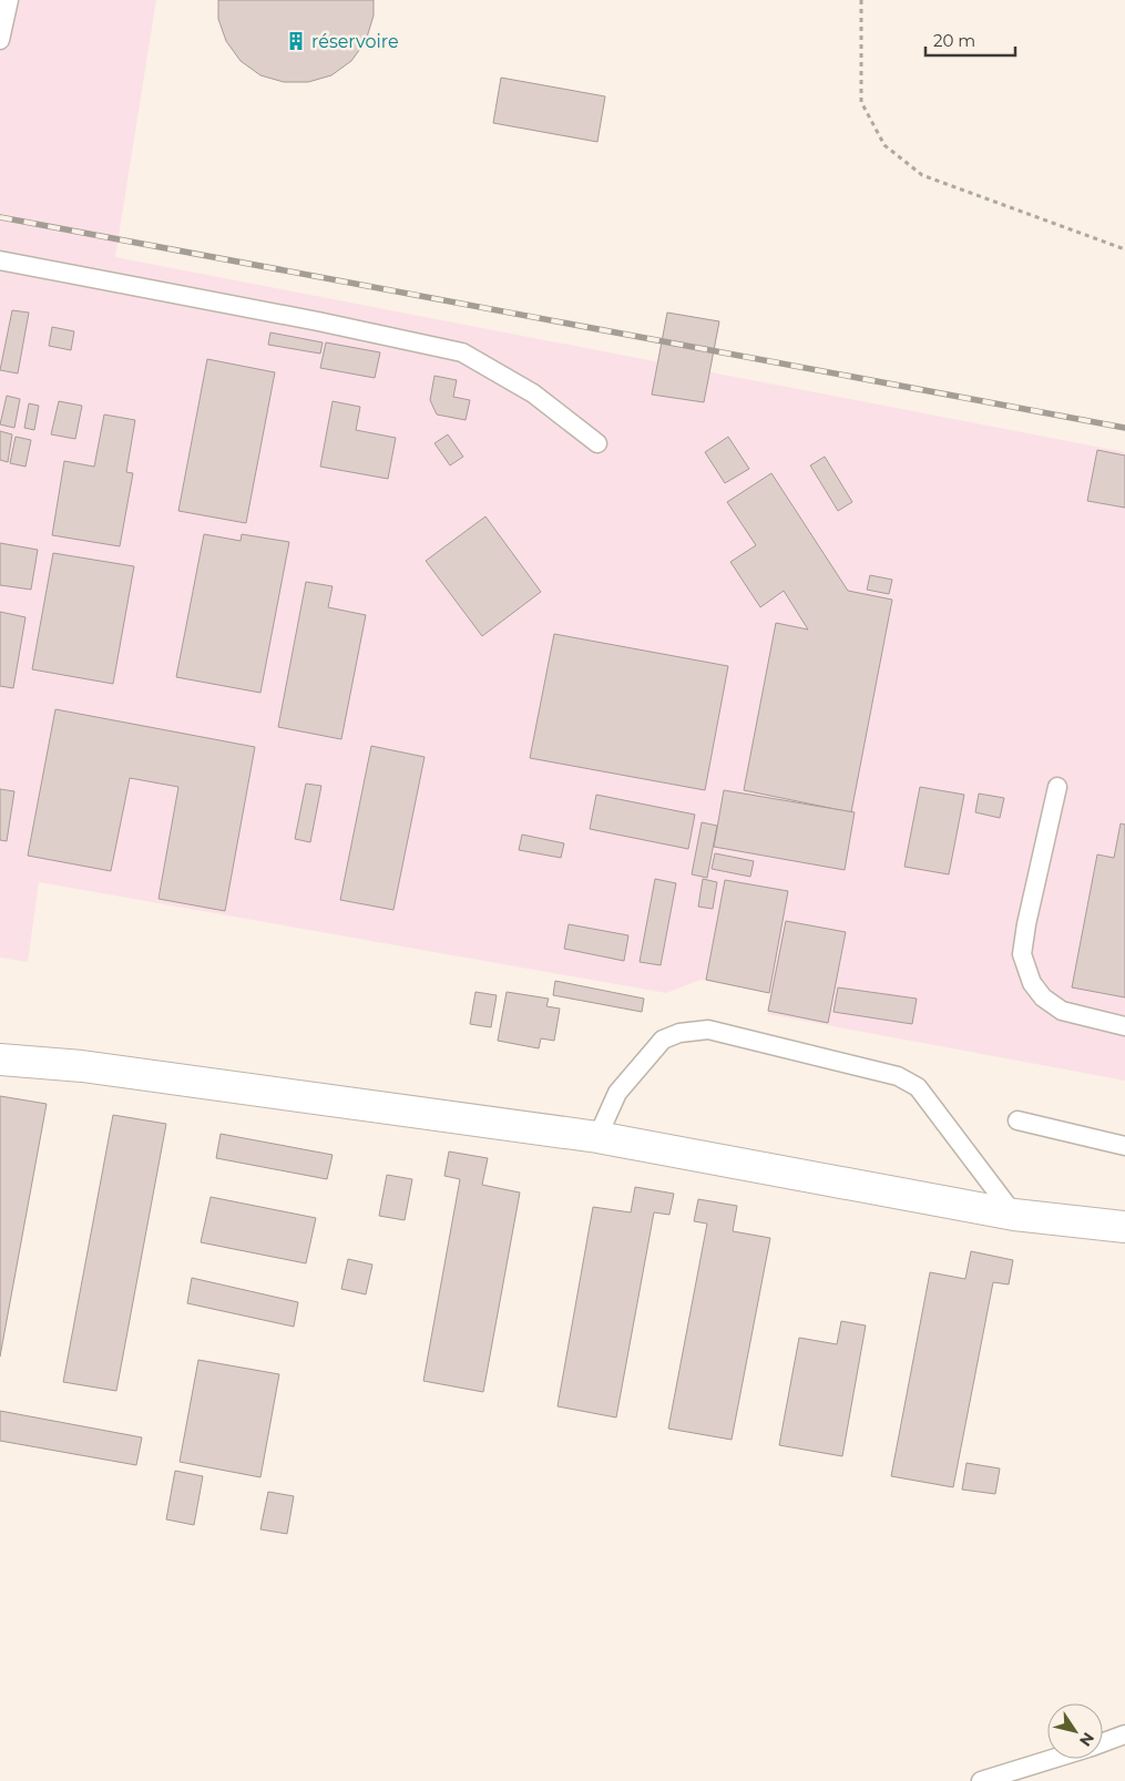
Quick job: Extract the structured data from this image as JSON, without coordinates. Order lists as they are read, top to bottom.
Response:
{
  "places": {
    "building": ["réservoire"]
  },
  "scale_bar": "20 m",
  "north": "bottom right"
}
